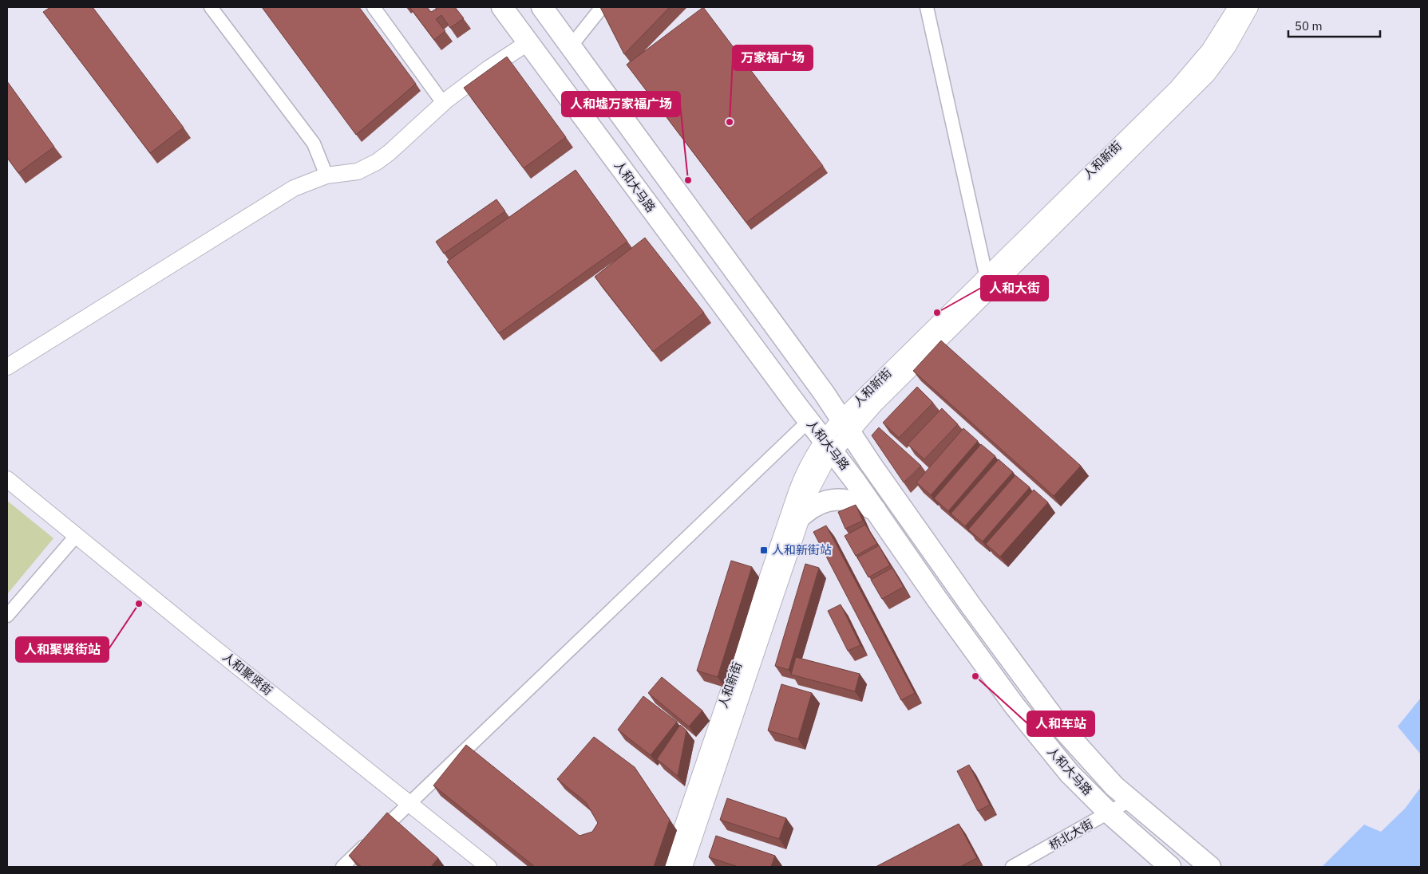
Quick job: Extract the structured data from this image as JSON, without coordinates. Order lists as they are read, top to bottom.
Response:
{
  "streets": {
    "highway": ["人和大马路"],
    "street": ["人和新街", "人和聚贤街", "桥北大街"]
  },
  "crossings": [
    ["人和新街", "人和大马路"],
    ["人和大马路", "桥北大街"]
  ],
  "places": {
    "other": [
      "万家福广场",
      "人和墟万家福广场",
      "人和大街",
      "人和聚贤街站",
      "人和车站"
    ],
    "transit": ["人和新街站"]
  },
  "scale_bar": "50 m"
}
